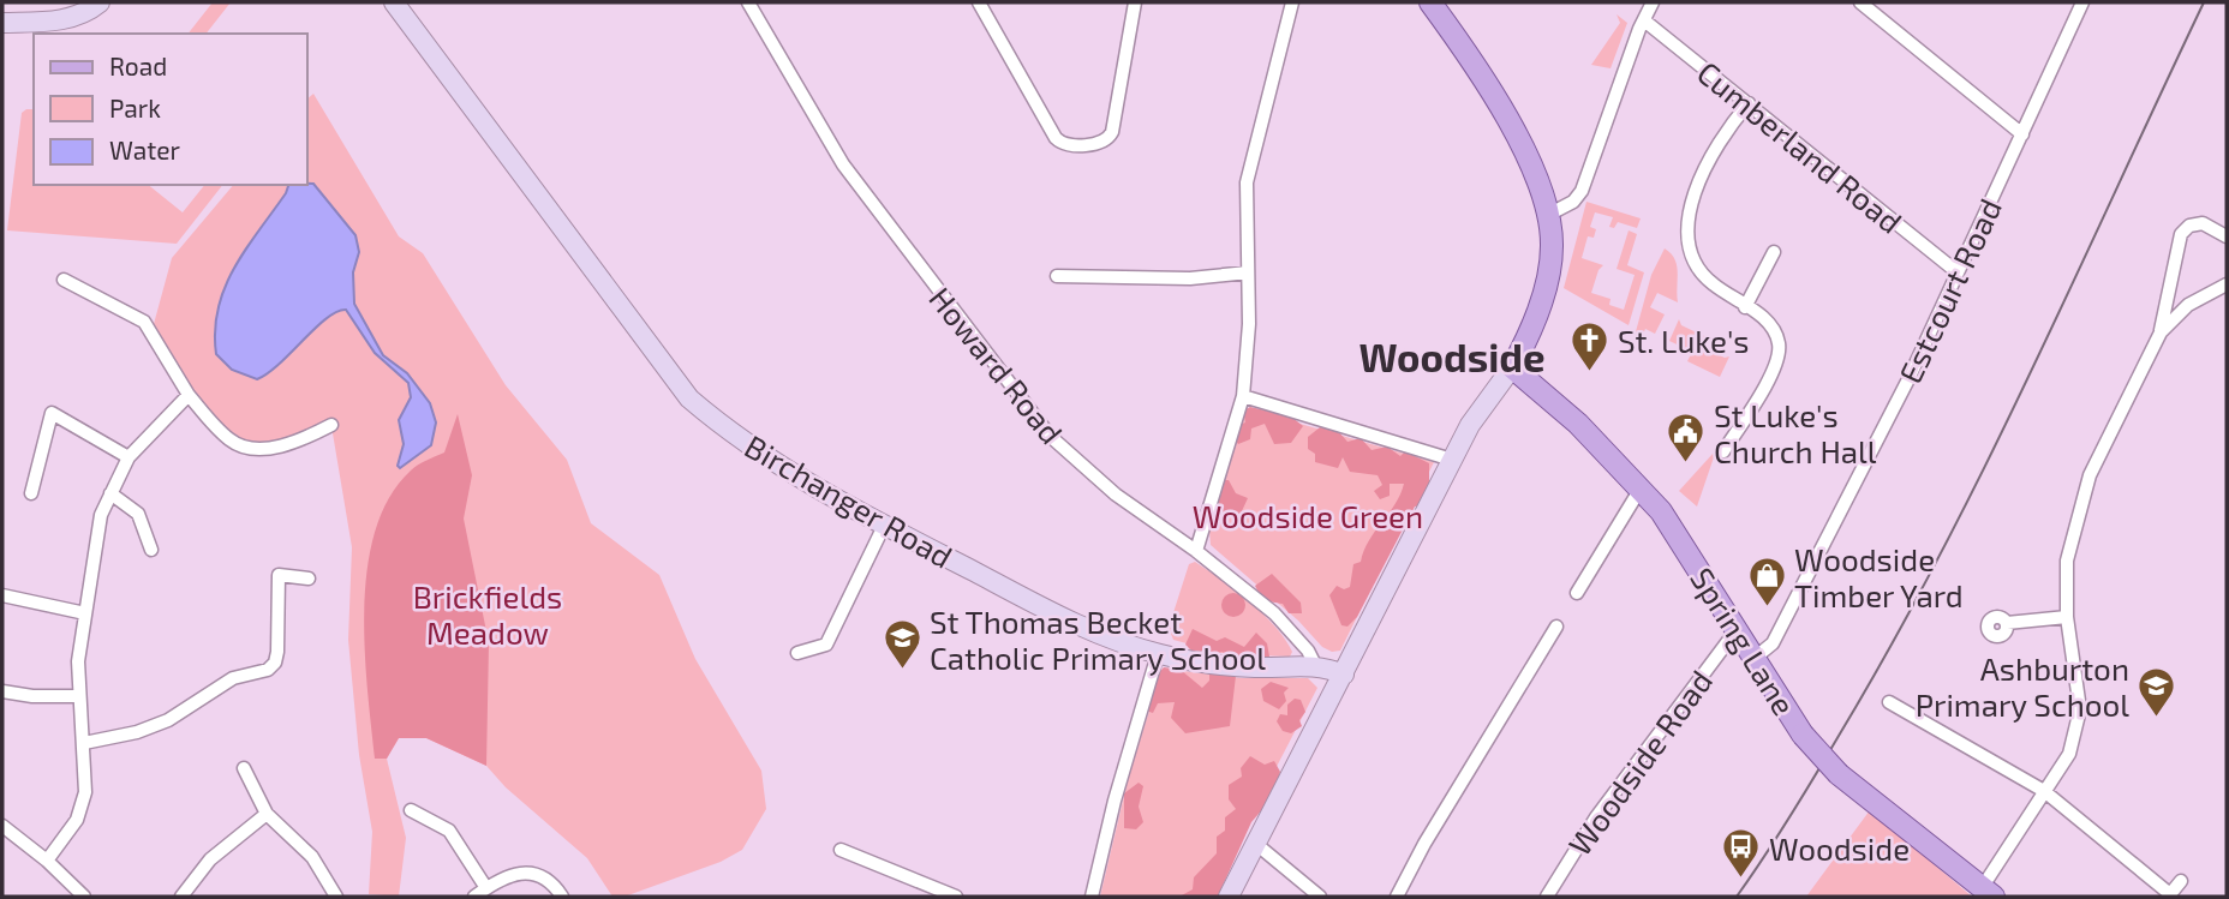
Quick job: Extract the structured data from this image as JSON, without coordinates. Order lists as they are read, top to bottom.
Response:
{
  "streets": {
    "main road": ["Spring Lane"],
    "street": [
      "Cumberland Road",
      "Estcourt Road",
      "Howard Road",
      "Birchanger Road",
      "Woodside Road"
    ]
  },
  "crossings": [
    ["Cumberland Road", "Estcourt Road"],
    ["Estcourt Road", "Spring Lane"],
    ["Howard Road", "Birchanger Road"],
    ["Spring Lane", "Woodside Road"]
  ],
  "districts": ["Woodside"],
  "parks": ["Woodside Green", "Brickfields Meadow"],
  "places": {
    "church": ["St. Luke's"],
    "public building": ["St Luke's Church Hall"],
    "shop": ["Woodside Timber Yard"],
    "school or university": ["St Thomas Becket Catholic Primary School", "Ashburton Primary School"],
    "bus stop": ["Woodside"]
  },
  "legend": ["Road", "Park", "Water"]
}
